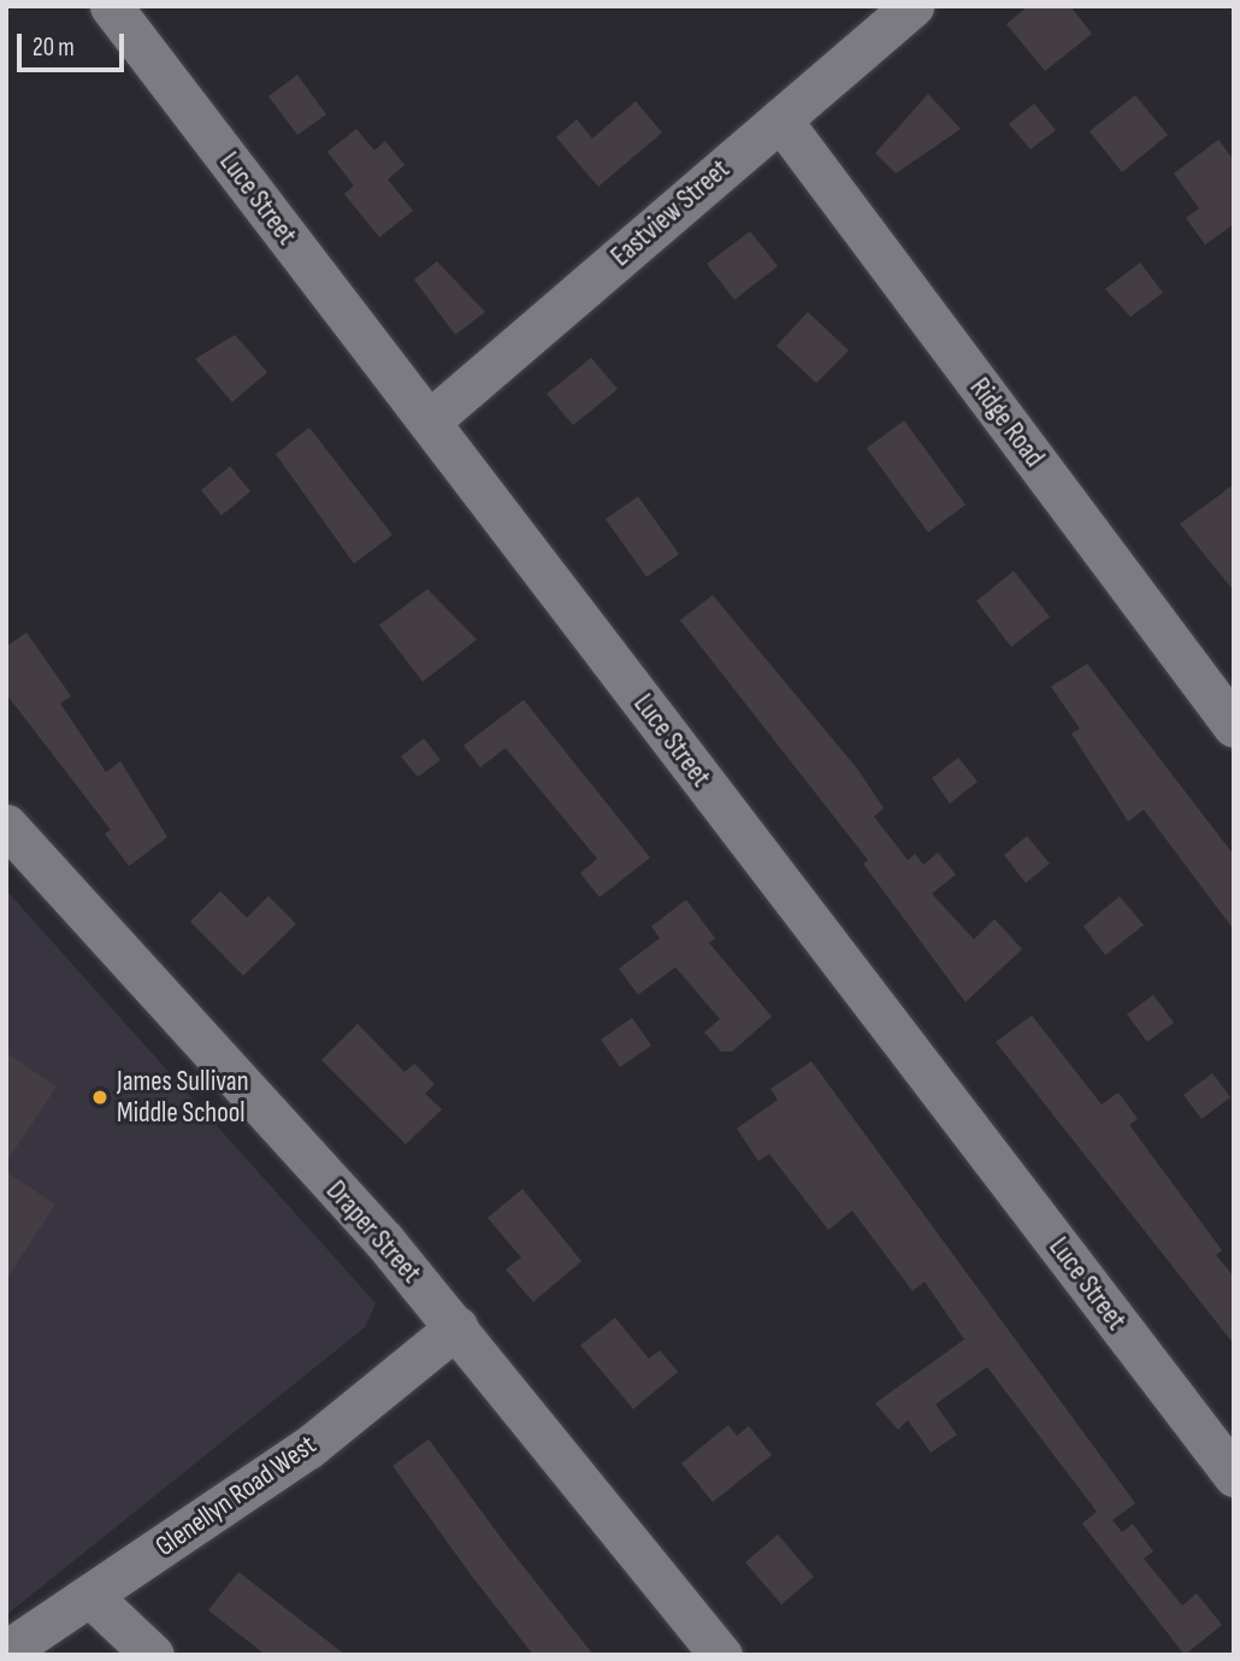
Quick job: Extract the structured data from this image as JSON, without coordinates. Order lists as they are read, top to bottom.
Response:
{
  "streets": {
    "street": [
      "Luce Street",
      "Eastview Street",
      "Ridge Road",
      "Draper Street",
      "Glenellyn Road West"
    ]
  },
  "crossings": [
    ["Luce Street", "Eastview Street"],
    ["Eastview Street", "Ridge Road"],
    ["Draper Street", "Glenellyn Road West"]
  ],
  "places": ["James Sullivan Middle School"],
  "scale_bar": "20 m"
}
